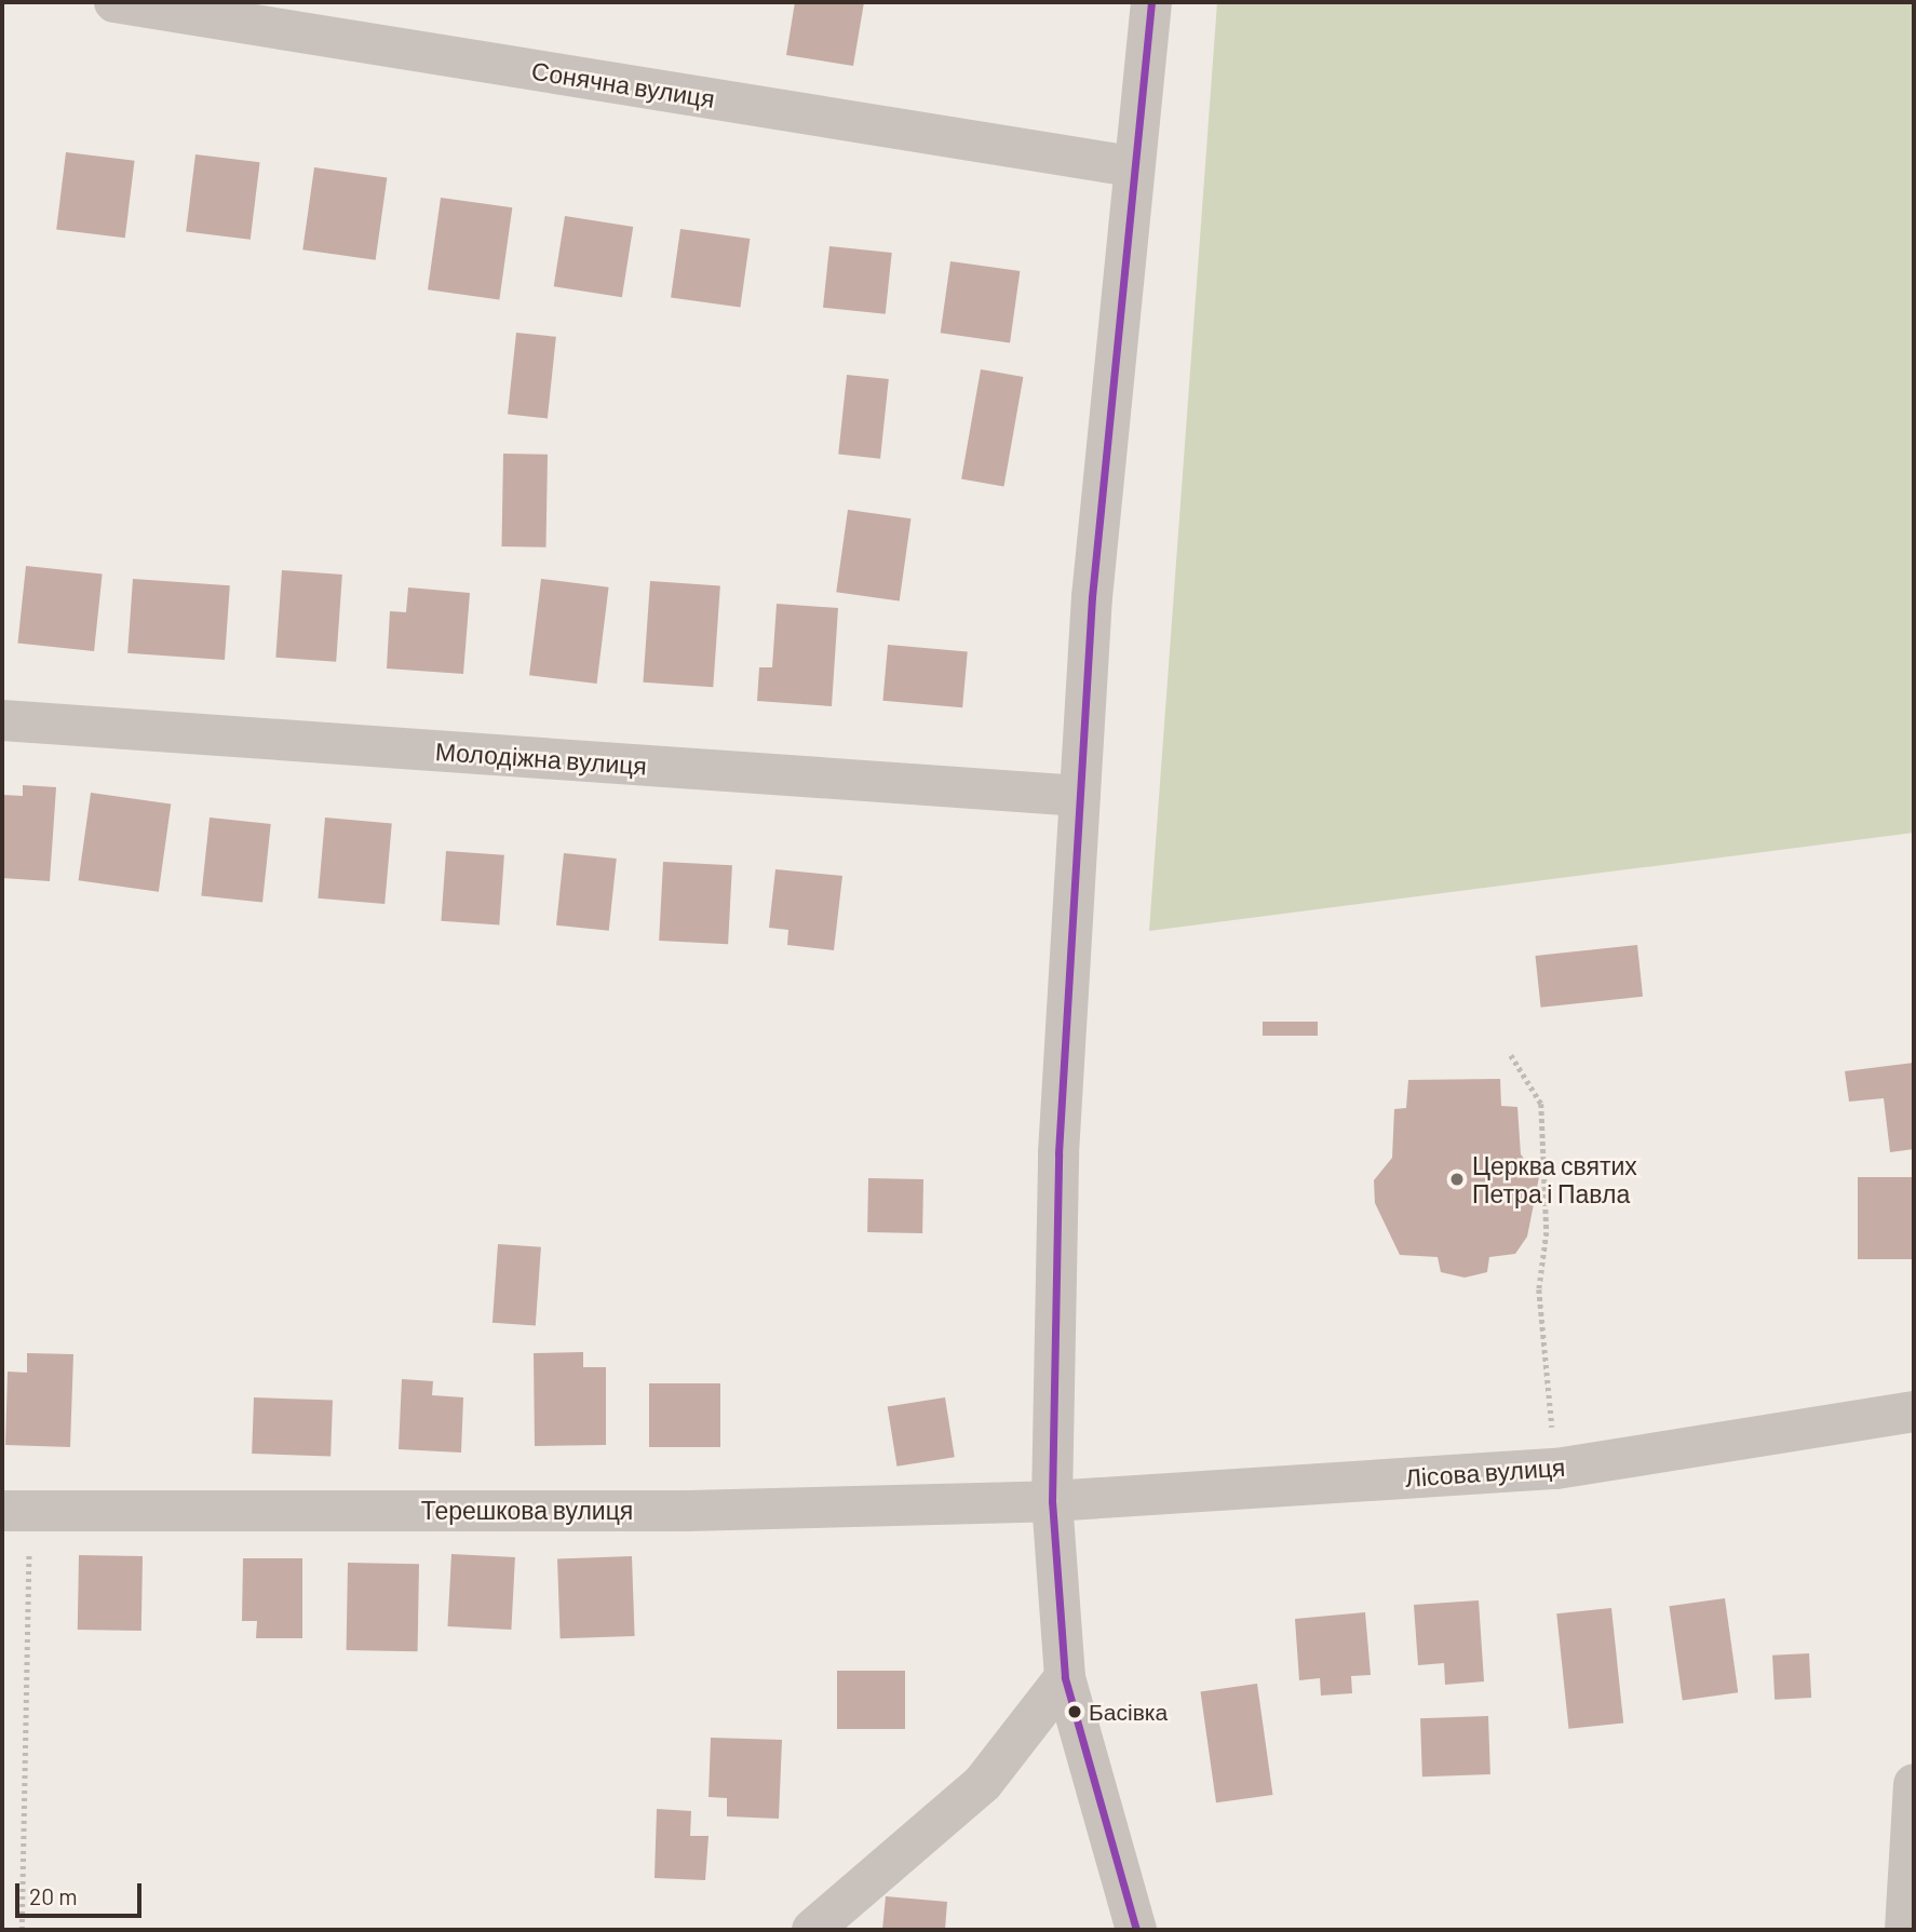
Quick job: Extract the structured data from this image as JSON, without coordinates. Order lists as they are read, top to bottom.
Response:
{
  "streets": {
    "street": [
      "Сонячна вулиця",
      "Молодіжна вулиця",
      "Лісова вулиця",
      "Терешкова вулиця"
    ]
  },
  "crossings": [
    ["Лісова вулиця", "Терешкова вулиця"]
  ],
  "places": ["Церква святих Петра і Павла", "Басівка"],
  "scale_bar": "20 m"
}
